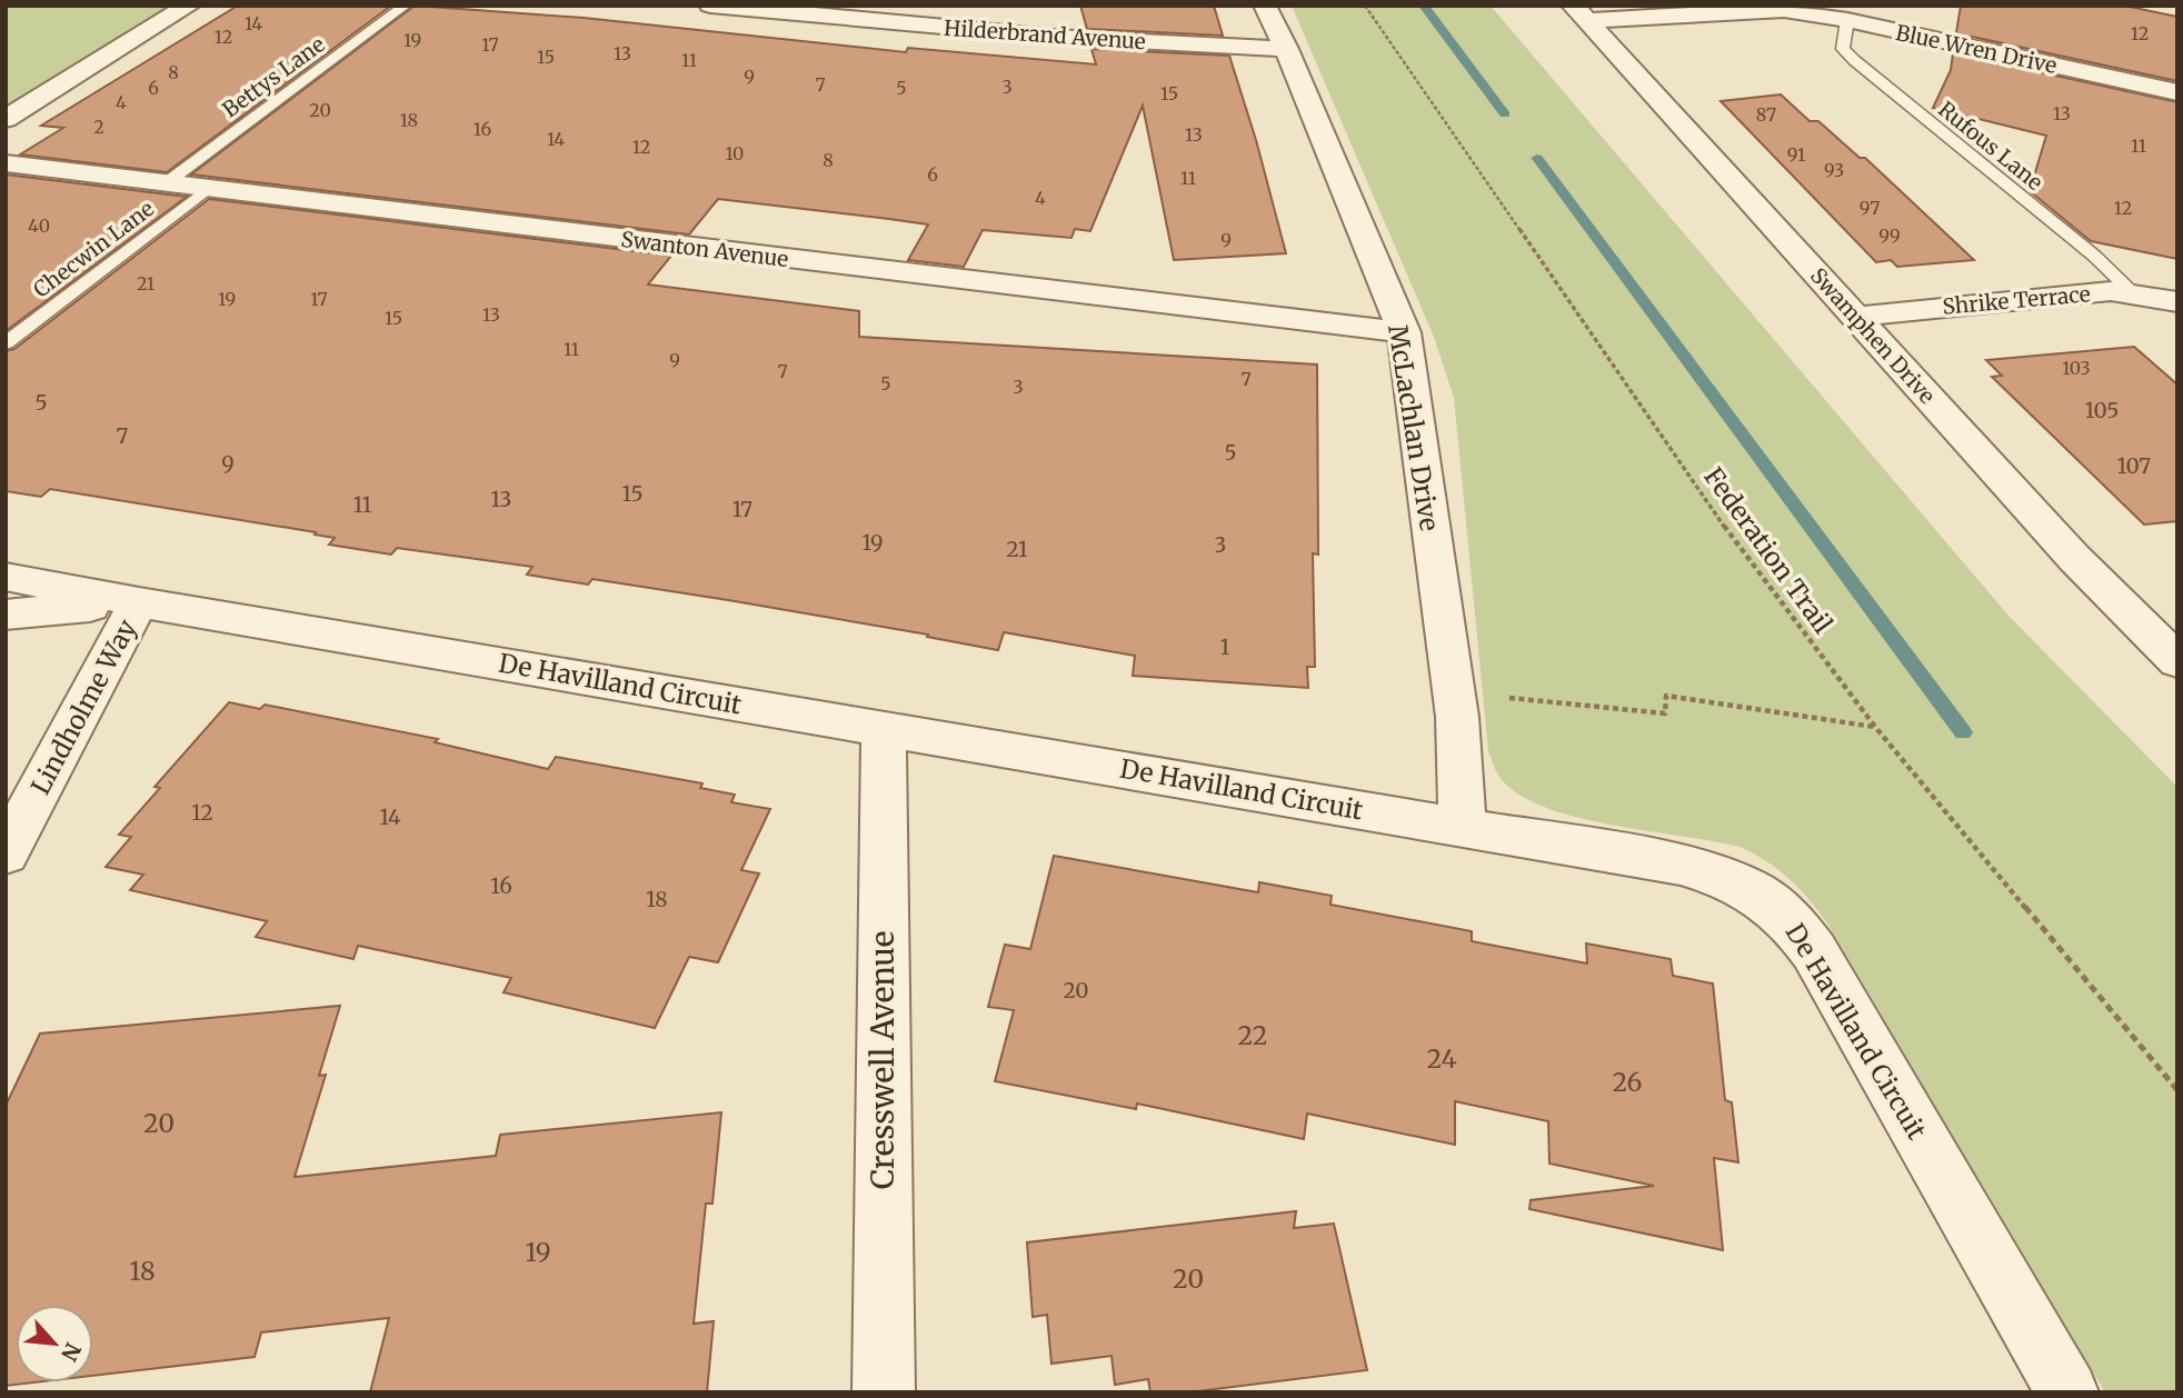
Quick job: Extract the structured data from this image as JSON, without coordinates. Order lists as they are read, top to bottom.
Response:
{
  "streets": {
    "street": [
      "Hilderbrand Avenue",
      "Blue Wren Drive",
      "Swanton Avenue",
      "Shrike Terrace",
      "Swamphen Drive",
      "McLachlan Drive",
      "De Havilland Circuit",
      "Lindholme Way",
      "Cresswell Avenue"
    ],
    "lane": ["Bettys Lane", "Rufous Lane", "Checwin Lane"],
    "path": ["Federation Trail"]
  },
  "crossings": [
    ["Hilderbrand Avenue", "McLachlan Drive"],
    ["Blue Wren Drive", "Rufous Lane"],
    ["Blue Wren Drive", "Swamphen Drive"],
    ["Bettys Lane", "Swanton Avenue"],
    ["Rufous Lane", "Shrike Terrace"],
    ["Checwin Lane", "Swanton Avenue"],
    ["Swanton Avenue", "McLachlan Drive"],
    ["Shrike Terrace", "Swamphen Drive"],
    ["McLachlan Drive", "De Havilland Circuit"],
    ["De Havilland Circuit", "Lindholme Way"],
    ["De Havilland Circuit", "Cresswell Avenue"]
  ],
  "house_numbers": [
    "14",
    "12",
    "12",
    "19",
    "17",
    "13",
    "15",
    "11",
    "8",
    "9",
    "7",
    "3",
    "6",
    "5",
    "15",
    "4",
    "20",
    "13",
    "87",
    "18",
    "2",
    "16",
    "13",
    "14",
    "11",
    "12",
    "10",
    "91",
    "8",
    "93",
    "6",
    "11",
    "4",
    "97",
    "12",
    "40",
    "99",
    "9",
    "21",
    "19",
    "17",
    "13",
    "15",
    "11",
    "9",
    "103",
    "7",
    "7",
    "5",
    "3",
    "5",
    "105",
    "7",
    "5",
    "9",
    "107",
    "15",
    "13",
    "11",
    "17",
    "19",
    "3",
    "21",
    "1",
    "12",
    "14",
    "16",
    "18",
    "20",
    "22",
    "24",
    "26",
    "20",
    "19",
    "18",
    "20"
  ],
  "north": "bottom right"
}
